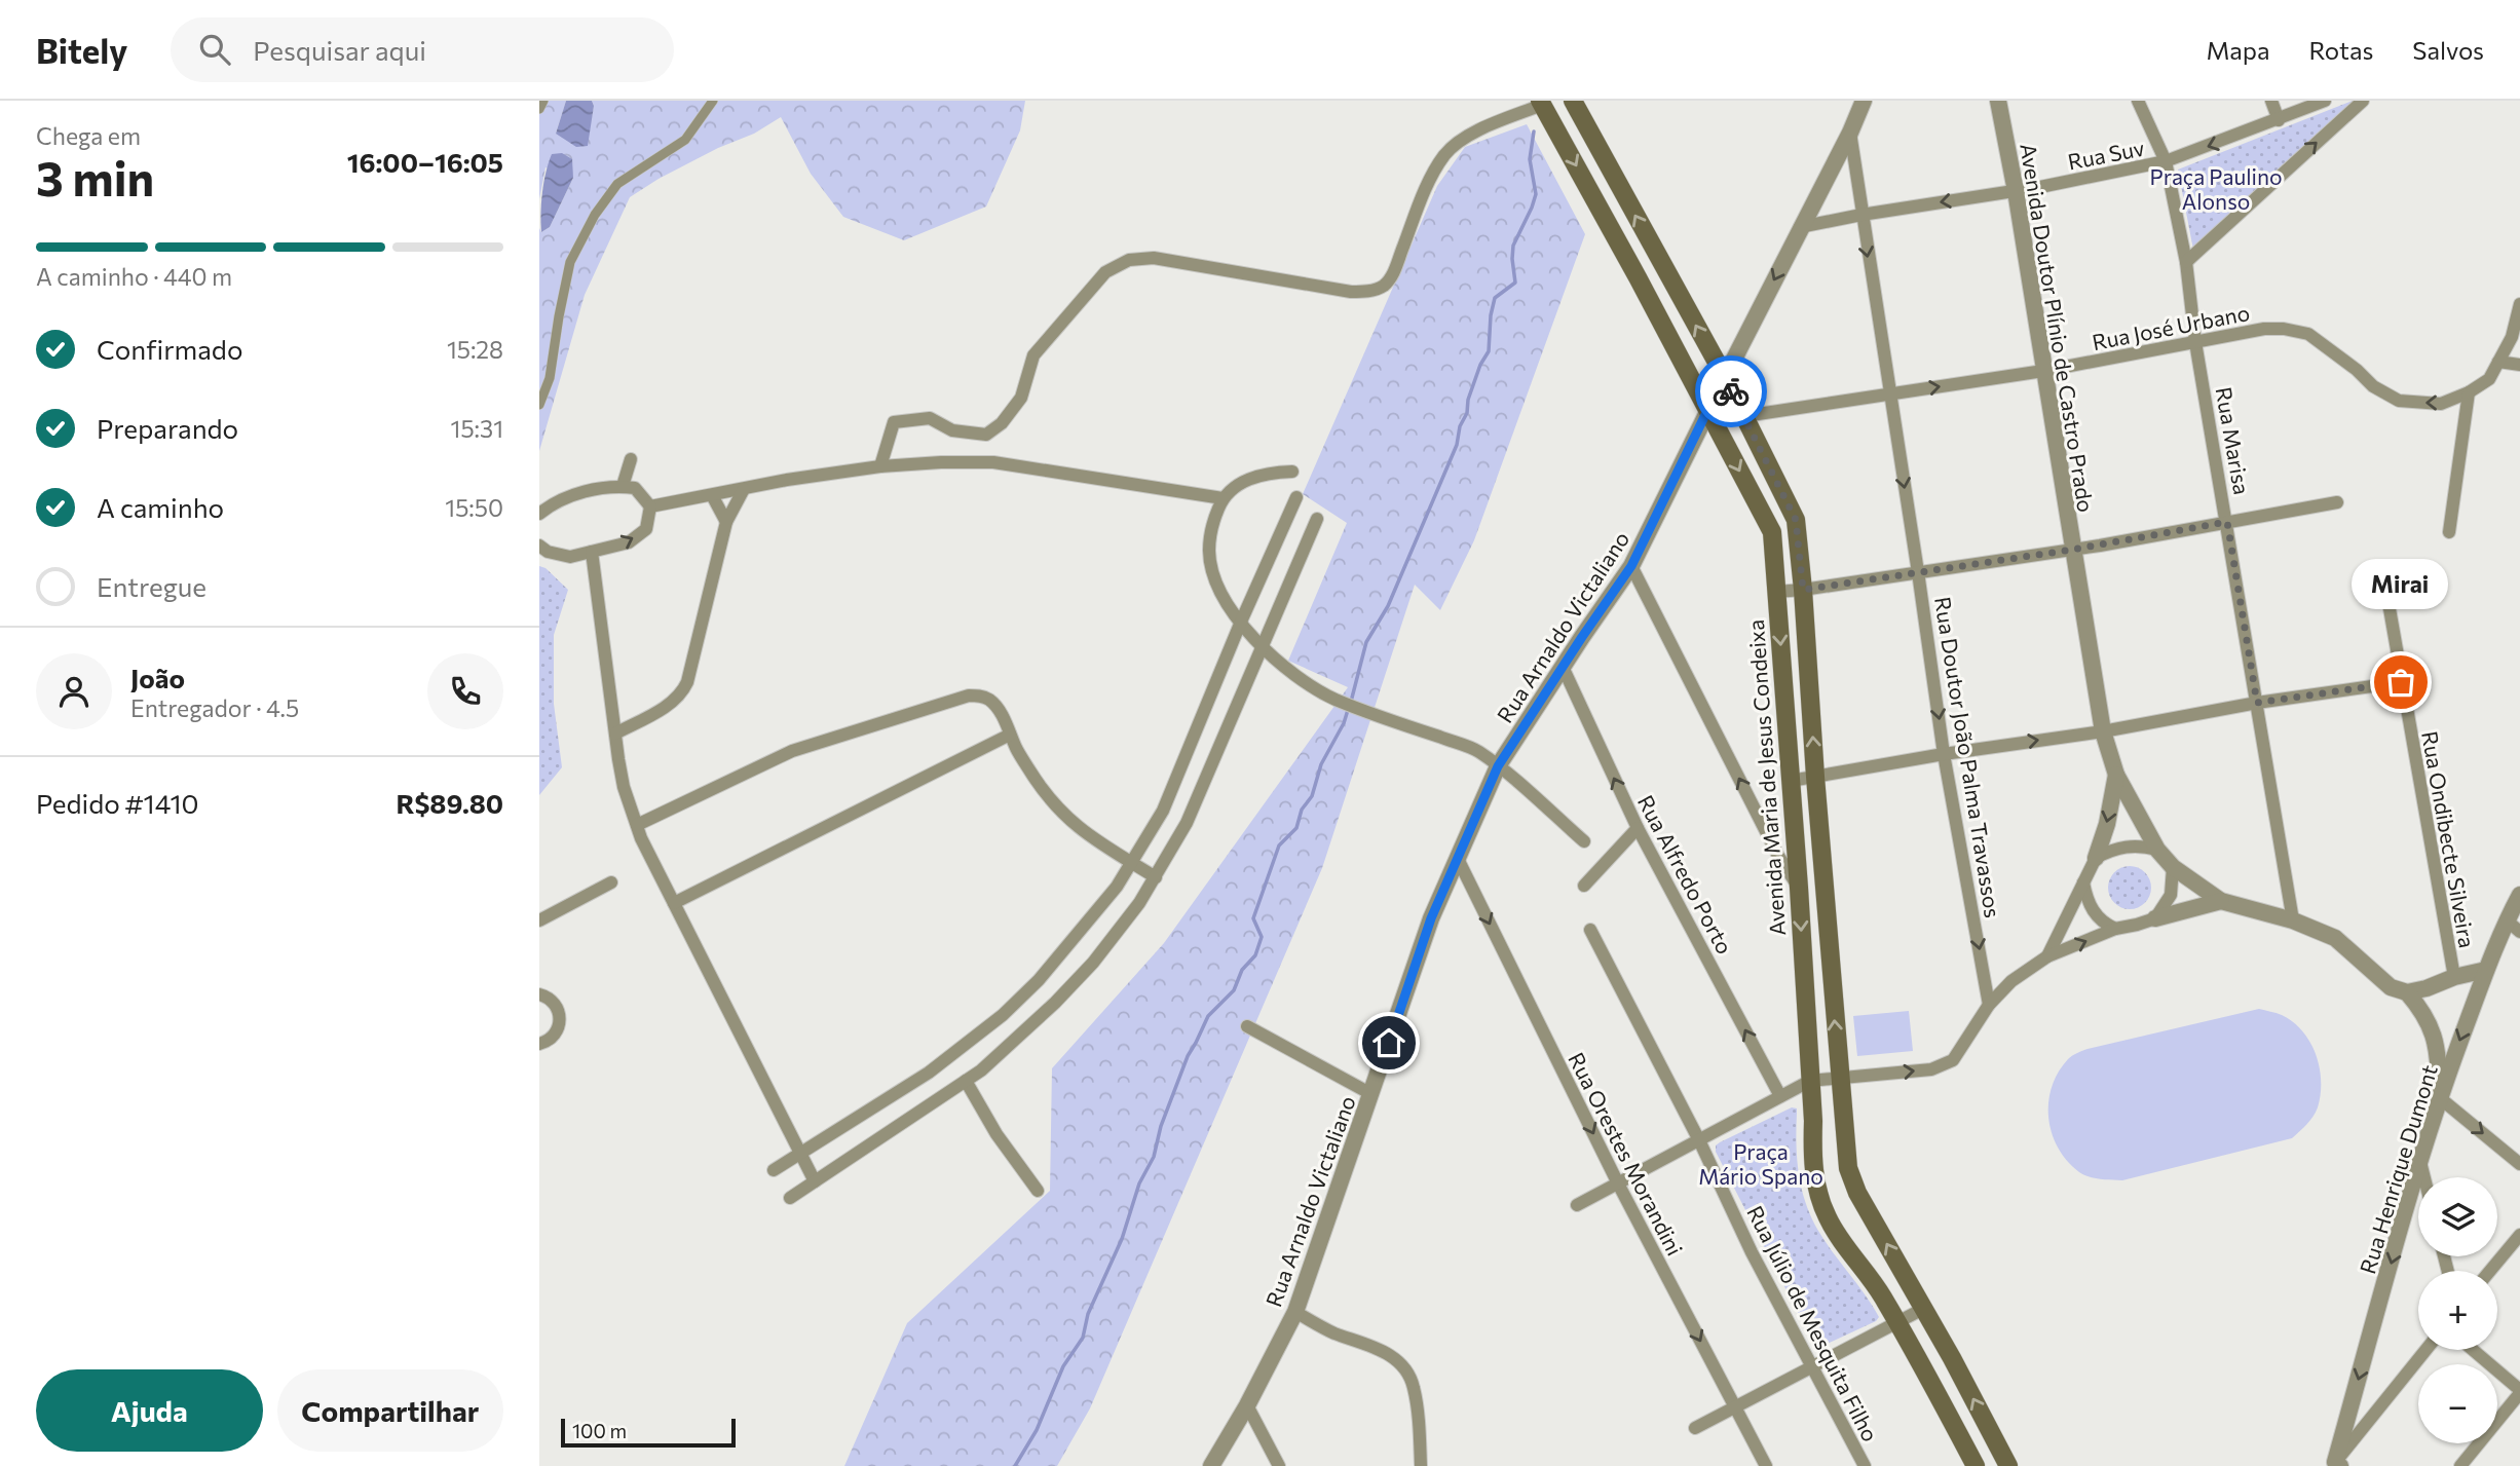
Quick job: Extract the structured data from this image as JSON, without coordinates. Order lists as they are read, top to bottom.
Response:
{
  "streets": {
    "main road": ["Avenida Maria de Jesus Condeixa"],
    "street": [
      "Rua Suv",
      "Rua José Urbano",
      "Avenida Doutor Plínio de Castro Prado",
      "Rua Marisa",
      "Rua Arnaldo Victaliano",
      "Rua Doutor João Palma Travassos",
      "Rua Ondibecte Silveira",
      "Rua Alfredo Porto",
      "Rua Orestes Morandini",
      "Rua Henrique Dumont",
      "Rua Júlio de Mesquita Filho"
    ]
  },
  "crossings": [
    ["Rua Suv", "Avenida Doutor Plínio de Castro Prado"],
    ["Rua Suv", "Rua Marisa"],
    ["Rua Suv", "Rua Arnaldo Victaliano"],
    ["Rua Suv", "Rua Doutor João Palma Travassos"],
    ["Rua José Urbano", "Avenida Doutor Plínio de Castro Prado"],
    ["Rua José Urbano", "Rua Marisa"],
    ["Rua José Urbano", "Rua Arnaldo Victaliano"],
    ["Rua José Urbano", "Rua Doutor João Palma Travassos"],
    ["Rua José Urbano", "Avenida Maria de Jesus Condeixa"],
    ["Avenida Doutor Plínio de Castro Prado", "Rua Marisa"],
    ["Avenida Doutor Plínio de Castro Prado", "Rua Henrique Dumont"],
    ["Rua Arnaldo Victaliano", "Rua Doutor João Palma Travassos"],
    ["Rua Arnaldo Victaliano", "Avenida Maria de Jesus Condeixa"],
    ["Rua Arnaldo Victaliano", "Rua Alfredo Porto"],
    ["Rua Arnaldo Victaliano", "Rua Orestes Morandini"]
  ],
  "one_way": ["Rua Suv", "Rua Doutor João Palma Travassos", "Rua Orestes Morandini"],
  "parks": ["Praça Paulino Alonso", "Praça Mário Spano"],
  "places": ["Mirai"],
  "scale_bar": "100 m",
  "page": {
    "header": "Bitely",
    "search": "Pesquisar aqui",
    "nav": ["Mapa", "Rotas", "Salvos"],
    "heading": ["3 min", "Chega em", "16:00–16:05"],
    "panel": [
      "João",
      "Entregador · 4.5",
      "Pedido #1410",
      "R$89.80"
    ],
    "bar": "A caminho · 440 m",
    "list": [
      ["Confirmado", "15:28"],
      ["Preparando", "15:31"],
      ["A caminho", "15:50"],
      "Entregue"
    ],
    "bubble": "Mirai",
    "map_buttons": ["+", "−"],
    "buttons": ["Ajuda", "Compartilhar"],
    "scale": "100 m"
  }
}
